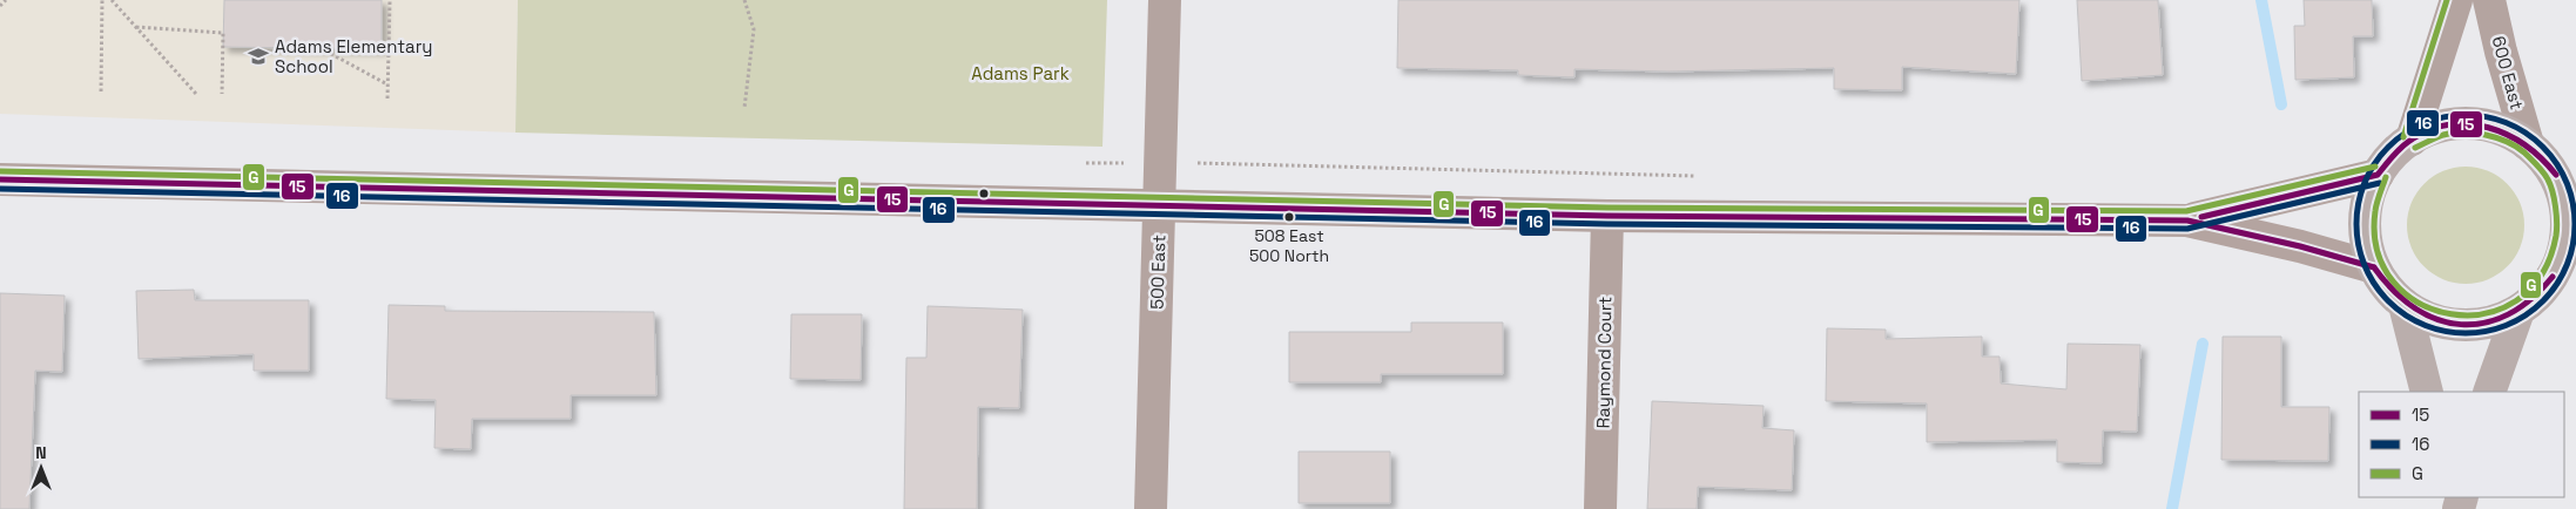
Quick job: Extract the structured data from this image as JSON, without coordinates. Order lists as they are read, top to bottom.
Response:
{
  "streets": {
    "street": ["600 East", "500 East", "Raymond Court"]
  },
  "parks": ["Adams Park"],
  "places": {
    "school or university": ["Adams Elementary School"],
    "other": ["508 East 500 North"]
  },
  "lines": ["transit line G", "transit line 16", "transit line 15"],
  "legend": ["15", "16", "G"],
  "north": "top"
}
